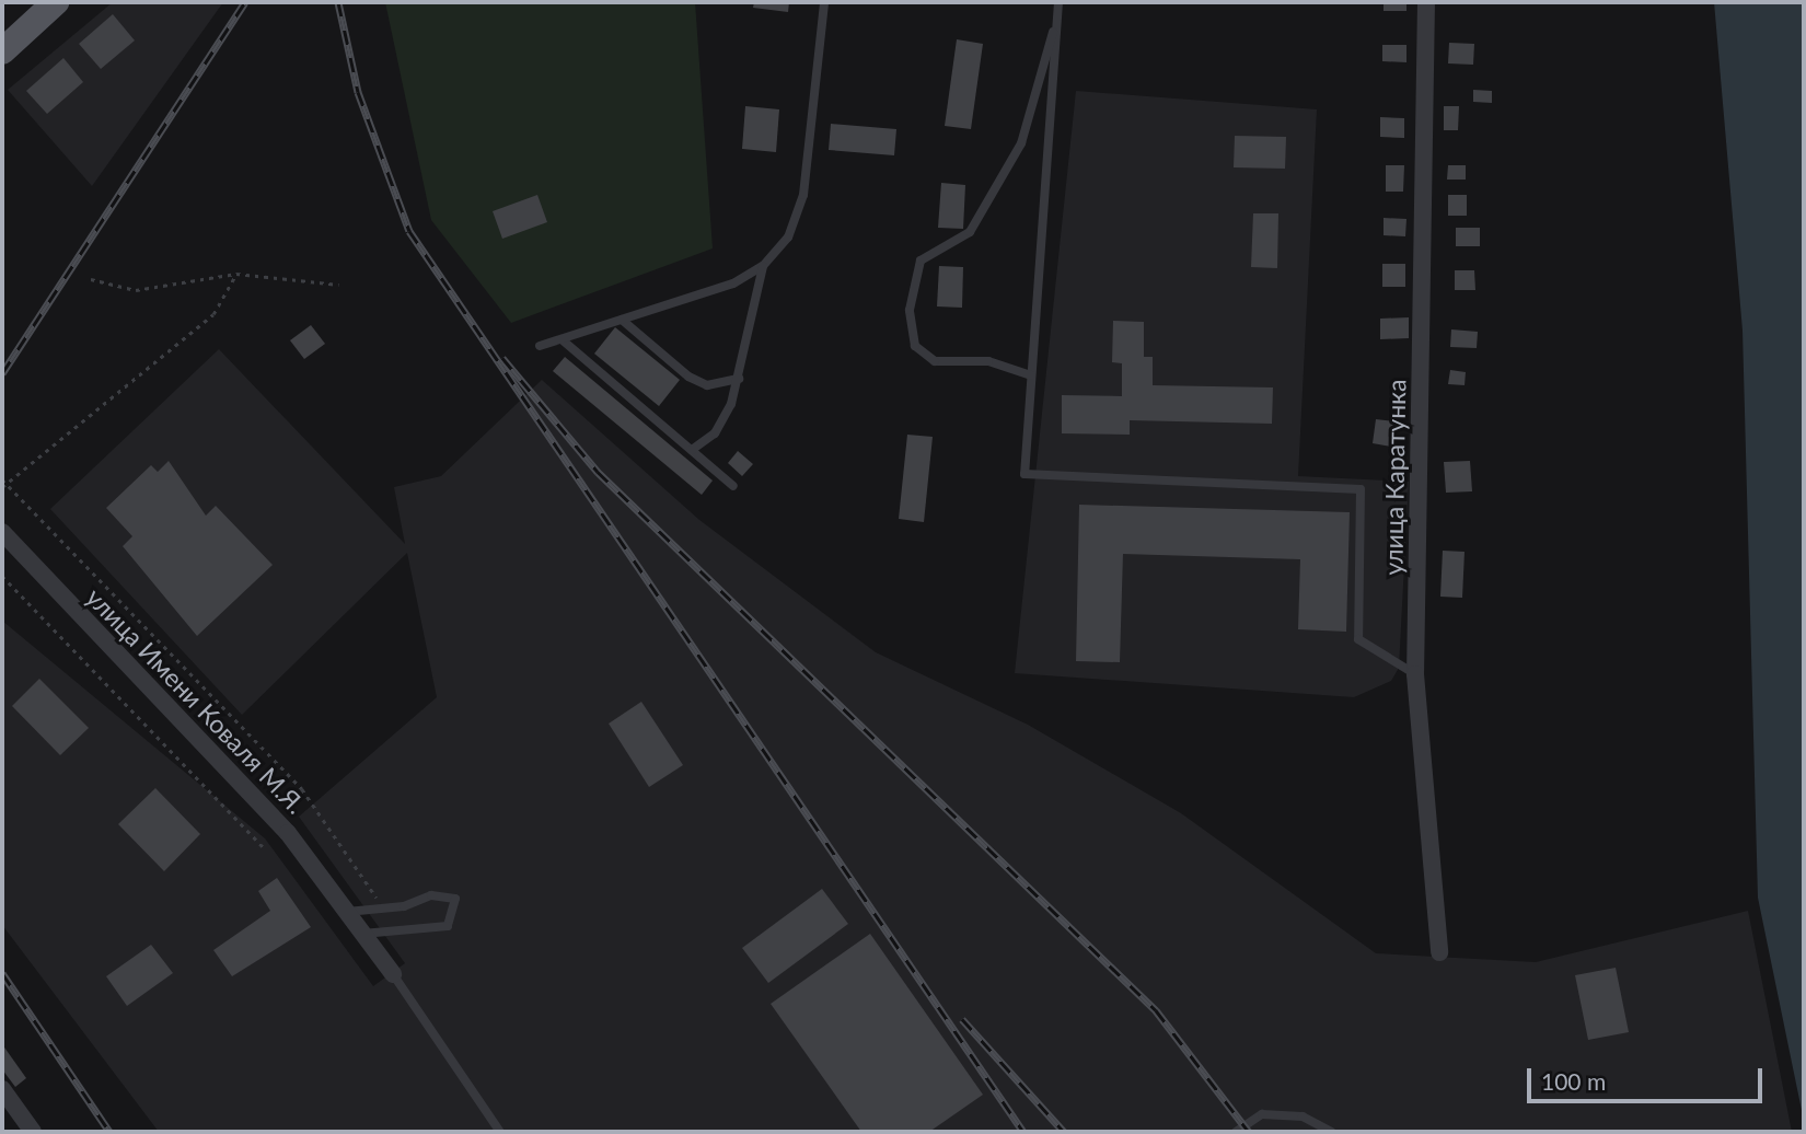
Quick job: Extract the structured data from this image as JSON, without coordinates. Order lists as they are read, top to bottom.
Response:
{
  "streets": {
    "street": ["улица Каратунка", "улица Имени Коваля М.Я."]
  },
  "scale_bar": "100 m"
}
